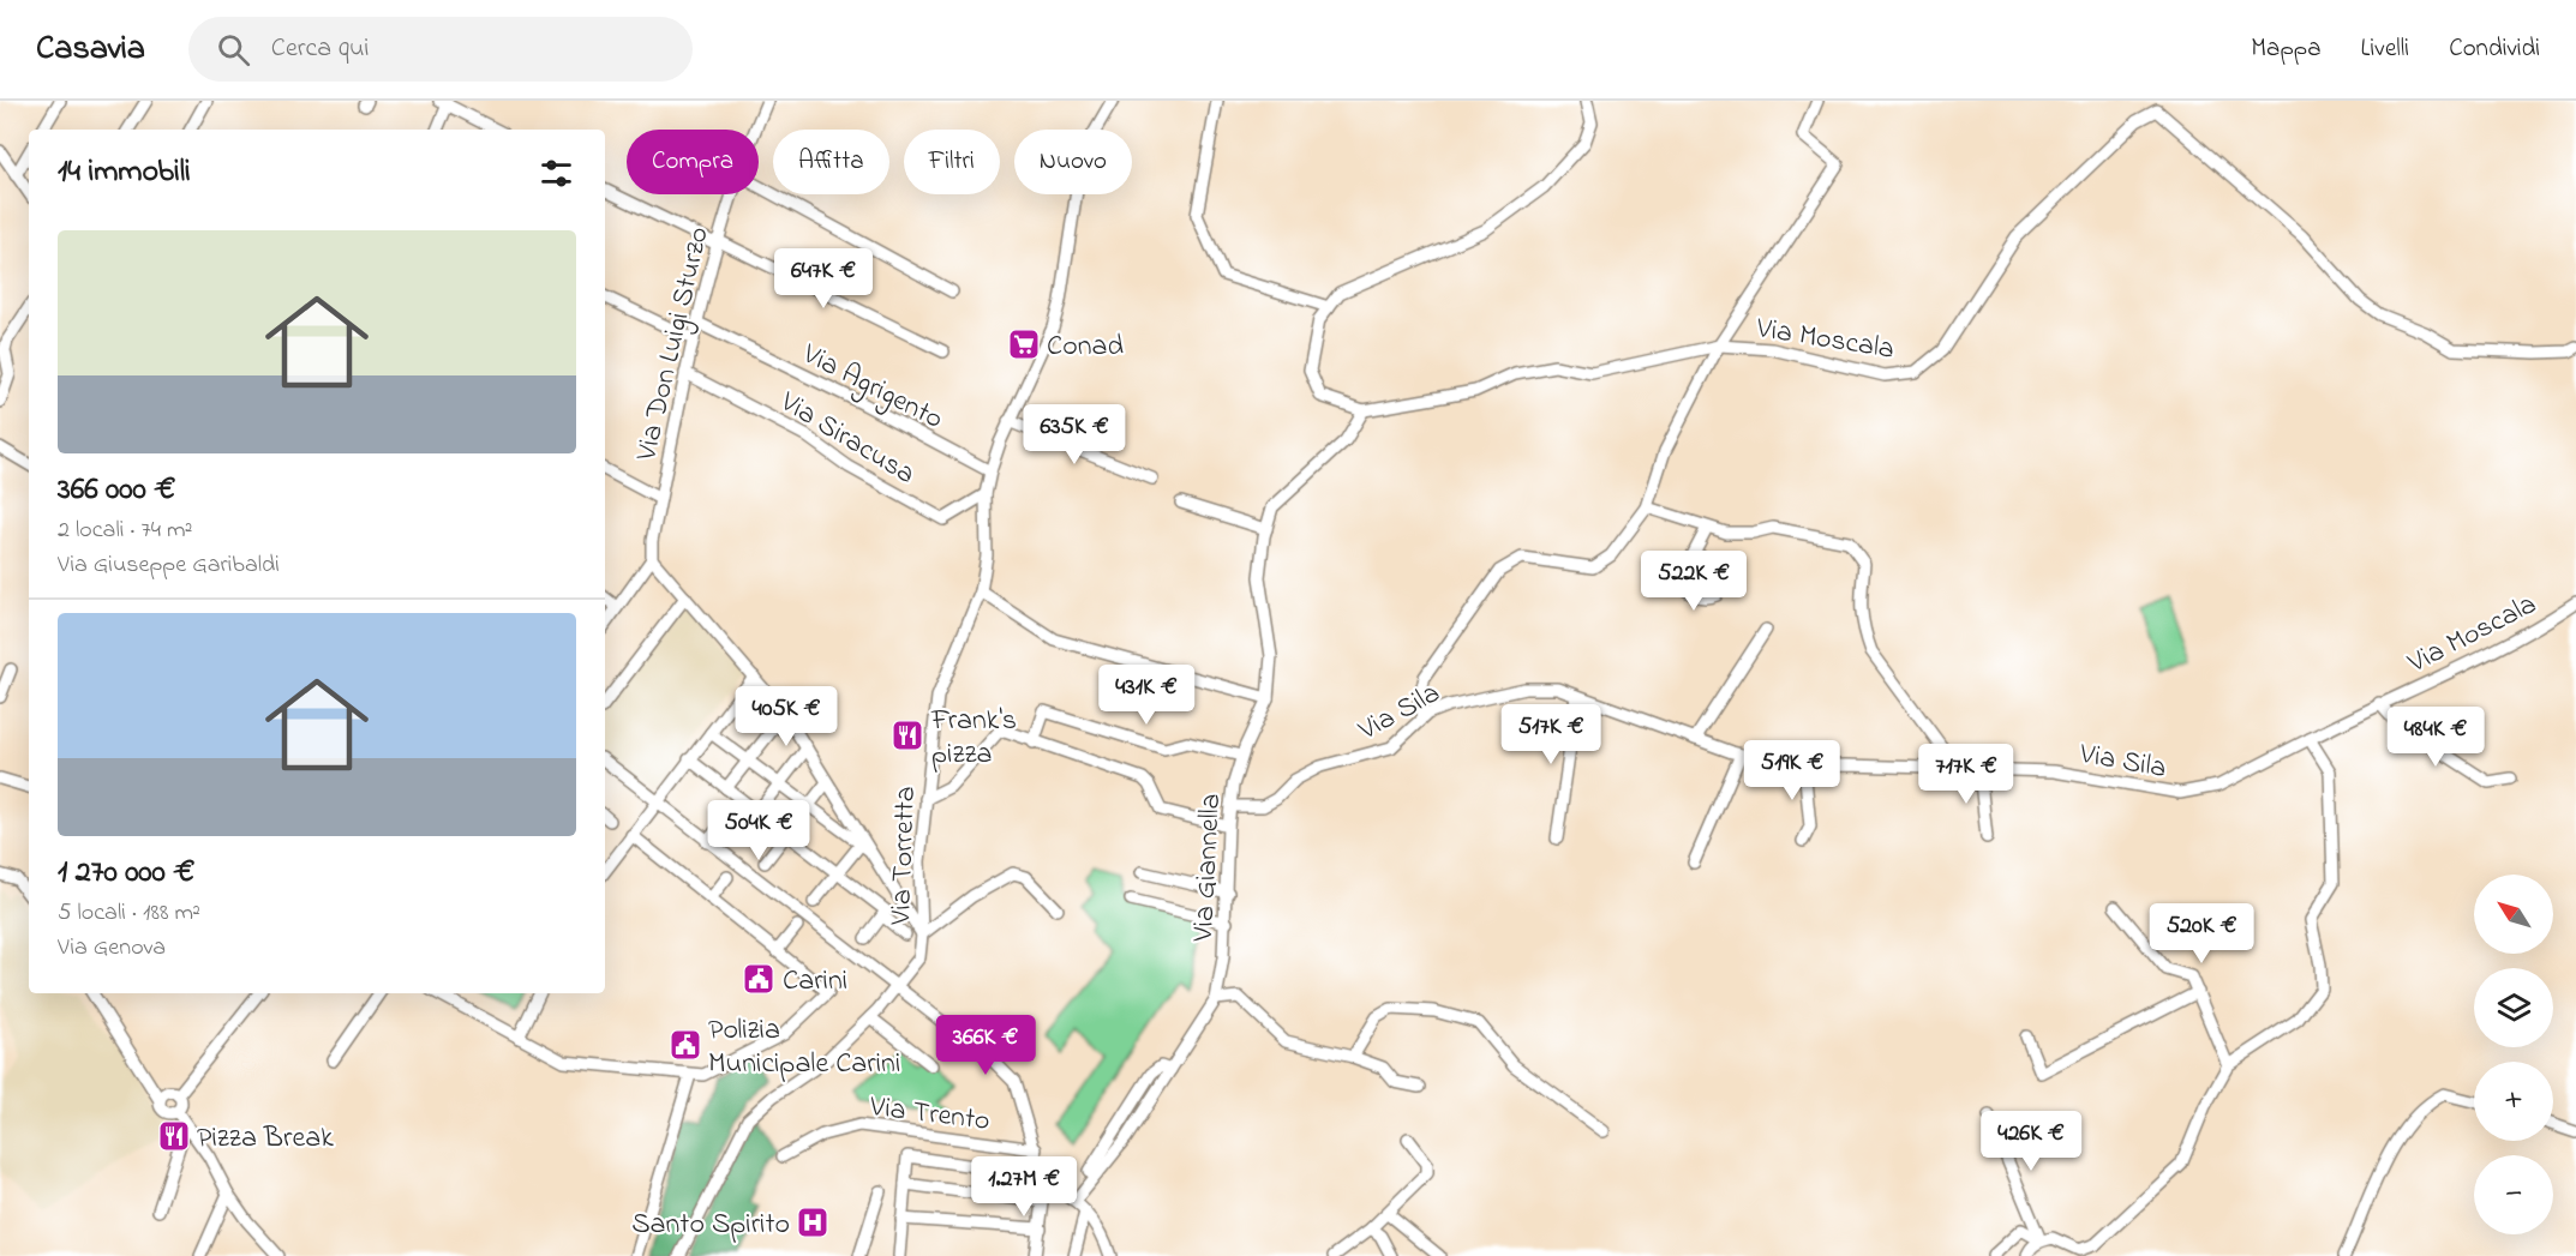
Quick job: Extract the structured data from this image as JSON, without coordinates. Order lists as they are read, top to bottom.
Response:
{
  "streets": {
    "street": [
      "Via Moscala",
      "Via Don Luigi Sturzo",
      "Via Agrigento",
      "Via Siracusa",
      "Via Sila",
      "Via Torretta",
      "Via Giannella",
      "Via Trento"
    ]
  },
  "crossings": [
    ["Via Moscala", "Via Sila"],
    ["Via Moscala", "Via Giannella"],
    ["Via Don Luigi Sturzo", "Via Agrigento"],
    ["Via Don Luigi Sturzo", "Via Siracusa"],
    ["Via Agrigento", "Via Torretta"],
    ["Via Siracusa", "Via Torretta"],
    ["Via Sila", "Via Giannella"]
  ],
  "places": {
    "supermarket": ["Conad"],
    "restaurant": ["Frank's pizza", "Pizza Break"],
    "public building": ["Carini", "Polizia Municipale Carini"],
    "hospital": ["Santo Spirito"]
  },
  "north": "top left",
  "page": {
    "header": "Casavia",
    "search": "Cerca qui",
    "nav": ["Mappa", "Livelli", "Condividi"],
    "chip": [
      "Compra",
      "Affitta",
      "Filtri",
      "Nuovo"
    ],
    "heading": "14 immobili",
    "list": [
      {
        "name": "366 000 €",
        "note": "2 locali · 74 m² · Via Giuseppe Garibaldi"
      },
      {
        "name": "1 270 000 €",
        "note": "5 locali · 188 m² · Via Genova"
      }
    ],
    "price": [
      "647K €",
      "635K €",
      "522K €",
      "431K €",
      "405K €",
      "517K €",
      "484K €",
      "519K €",
      "717K €",
      "504K €",
      "520K €",
      "366K €",
      "426K €",
      "1.27M €"
    ],
    "map_buttons": ["+", "−"]
  }
}
